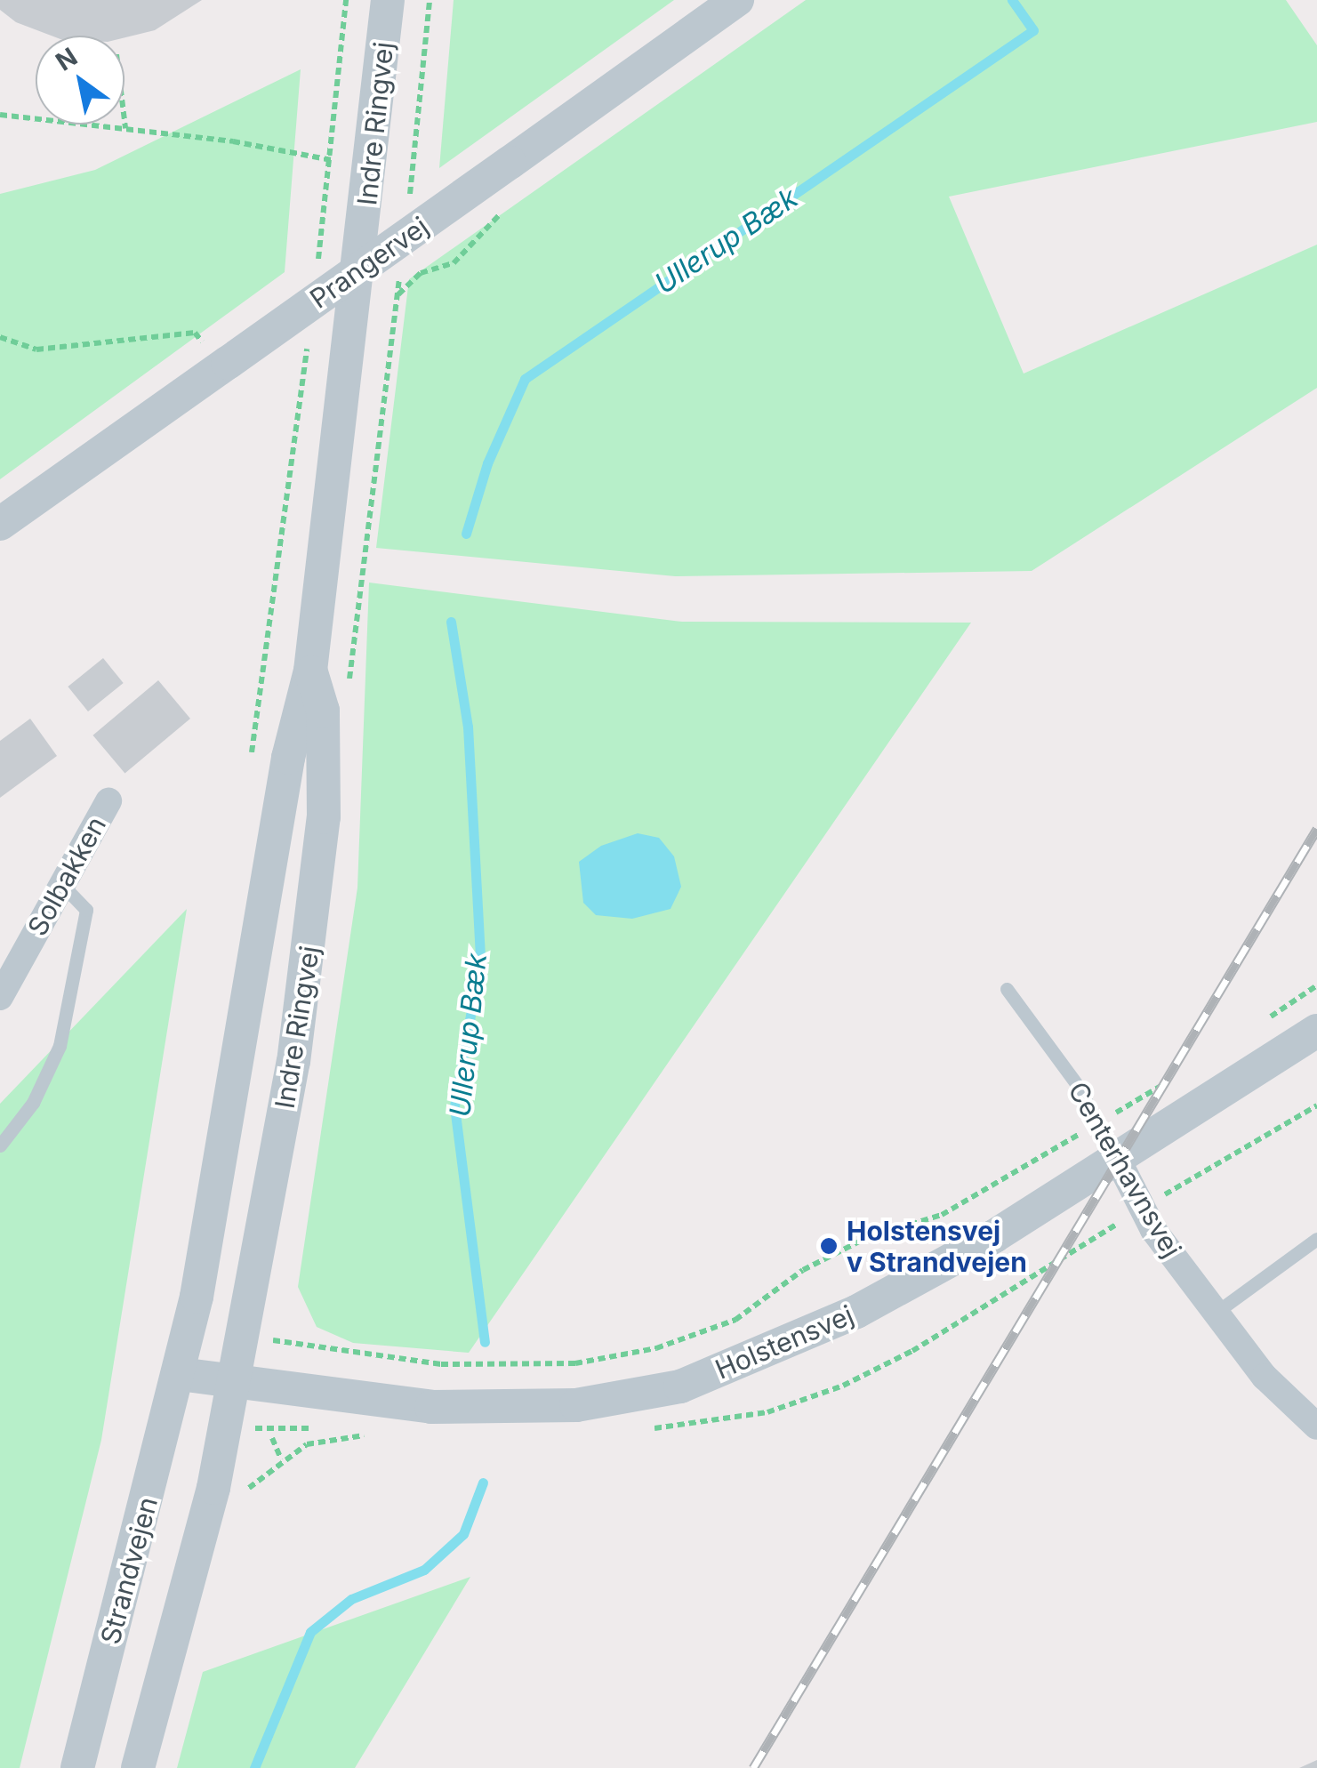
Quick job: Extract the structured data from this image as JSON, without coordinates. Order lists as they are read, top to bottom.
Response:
{
  "streets": {
    "street": [
      "Indre Ringvej",
      "Prangervej",
      "Solbakken",
      "Centerhavnsvej",
      "Holstensvej",
      "Strandvejen"
    ]
  },
  "crossings": [
    ["Indre Ringvej", "Holstensvej"],
    ["Indre Ringvej", "Strandvejen"],
    ["Centerhavnsvej", "Holstensvej"],
    ["Holstensvej", "Strandvejen"]
  ],
  "water": ["Ullerup Bæk"],
  "places": ["Holstensvej v Strandvejen"],
  "north": "top left"
}
